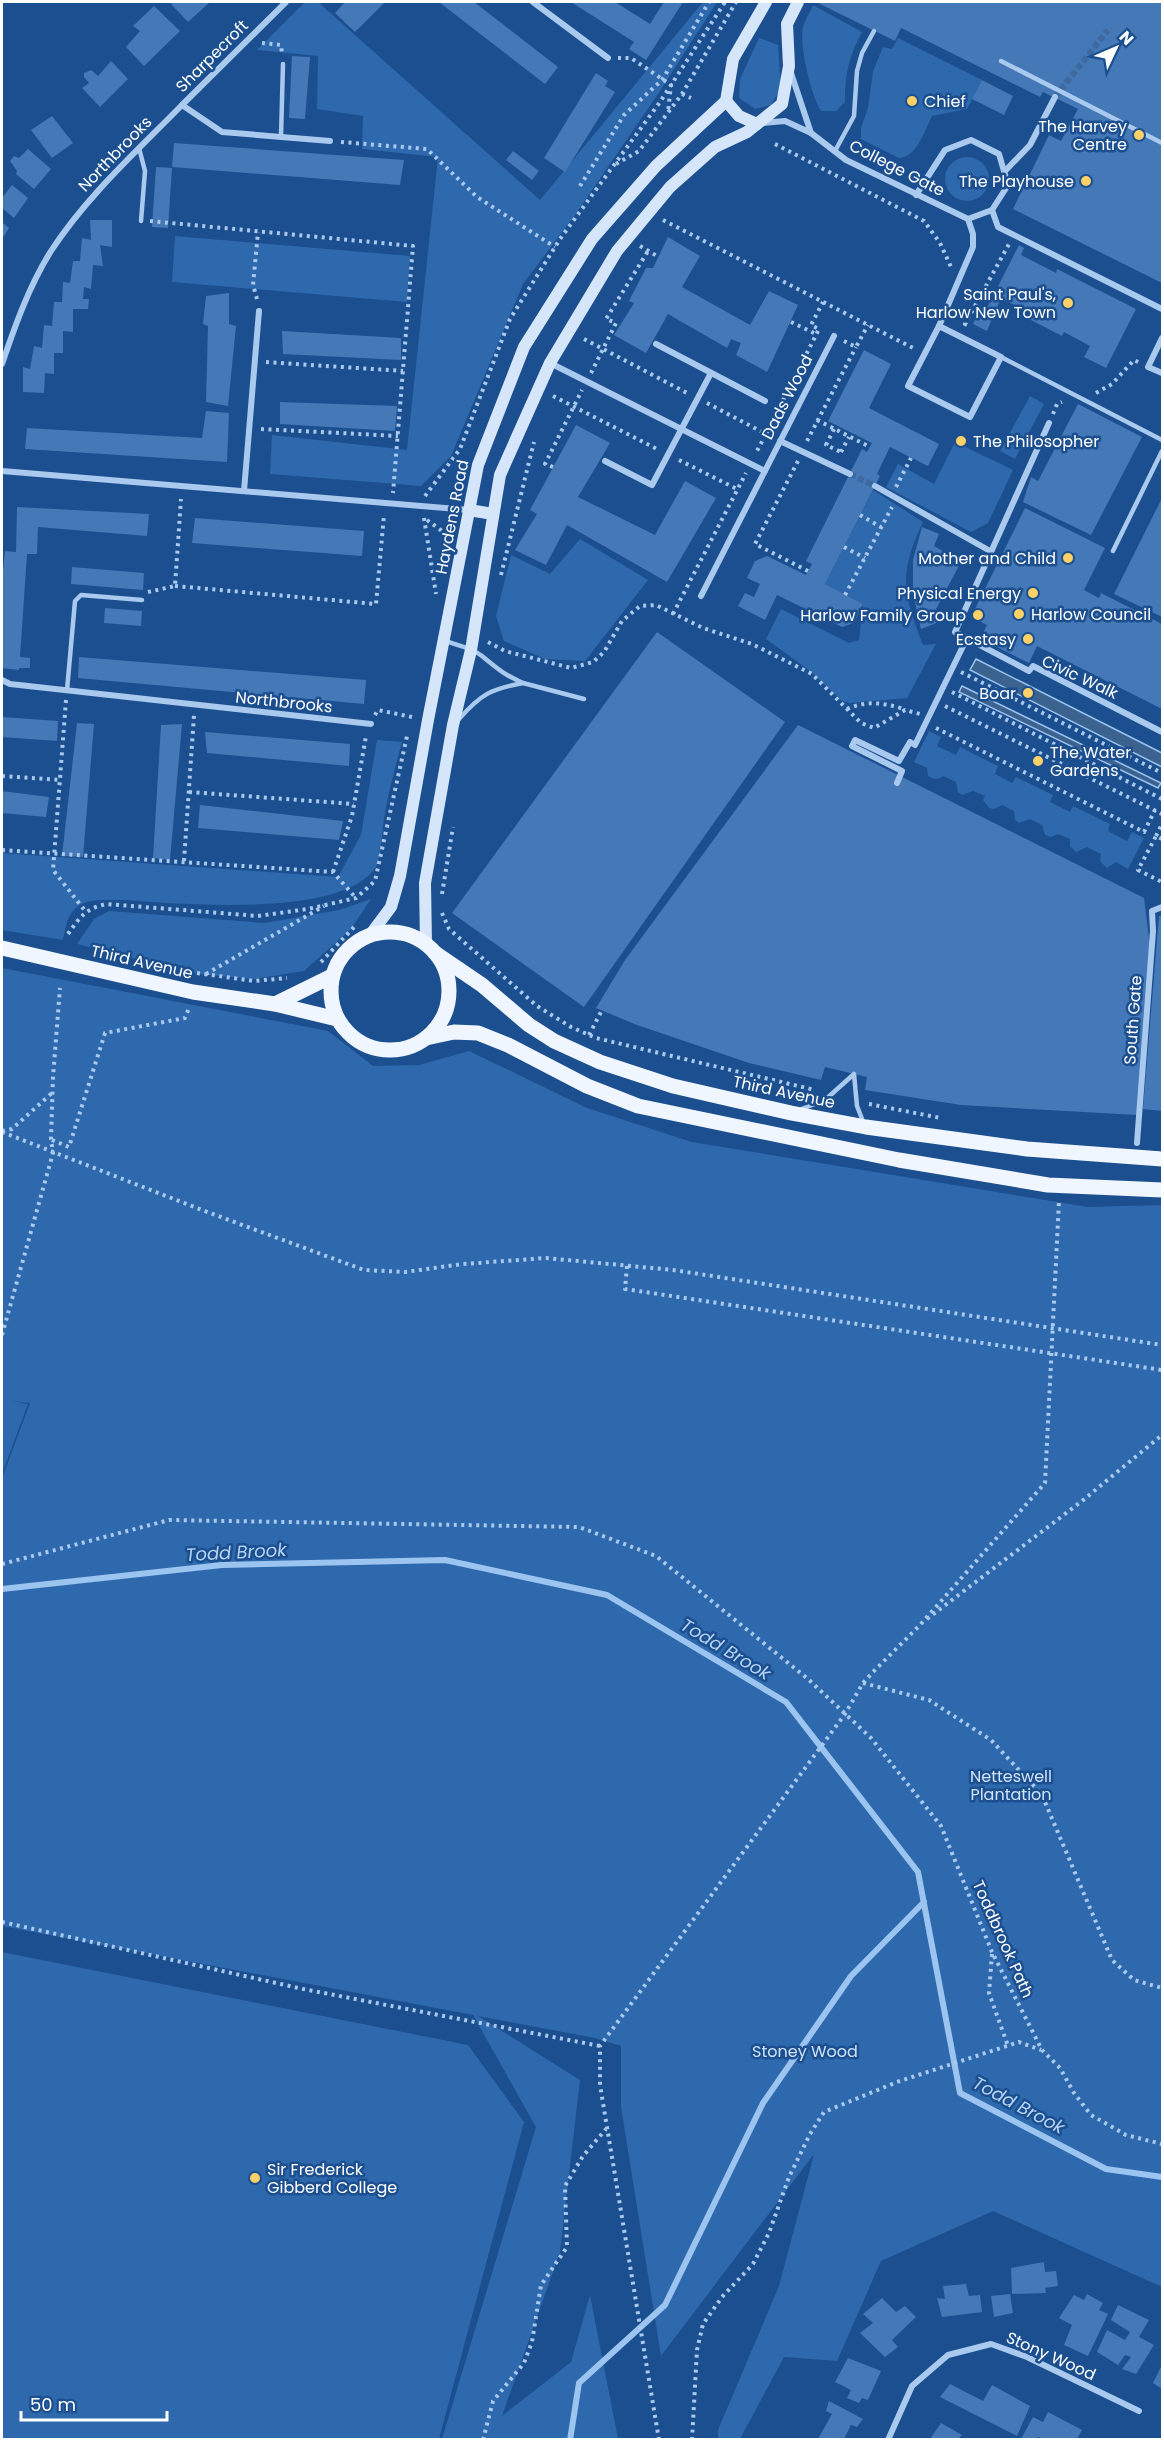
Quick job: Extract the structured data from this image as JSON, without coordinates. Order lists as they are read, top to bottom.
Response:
{
  "streets": {
    "main road": ["Third Avenue"],
    "street": [
      "Sharpecroft",
      "Northbrooks",
      "College Gate",
      "Dads Wood",
      "Haydens Road",
      "Civic Walk",
      "South Gate",
      "Stony Wood"
    ],
    "path": ["Toddbrook Path"]
  },
  "crossings": [
    ["Sharpecroft", "Northbrooks"],
    ["Haydens Road", "Third Avenue"]
  ],
  "water": ["Todd Brook"],
  "parks": ["Netteswell Plantation", "Stoney Wood"],
  "places": [
    "Chief",
    "The Harvey Centre",
    "The Playhouse",
    "Saint Paul's, Harlow New Town",
    "The Philosopher",
    "Mother and Child",
    "Physical Energy",
    "Harlow Council",
    "Harlow Family Group",
    "Ecstasy",
    "Boar",
    "The Water Gardens",
    "Sir Frederick Gibberd College"
  ],
  "scale_bar": "50 m",
  "north": "top right"
}
